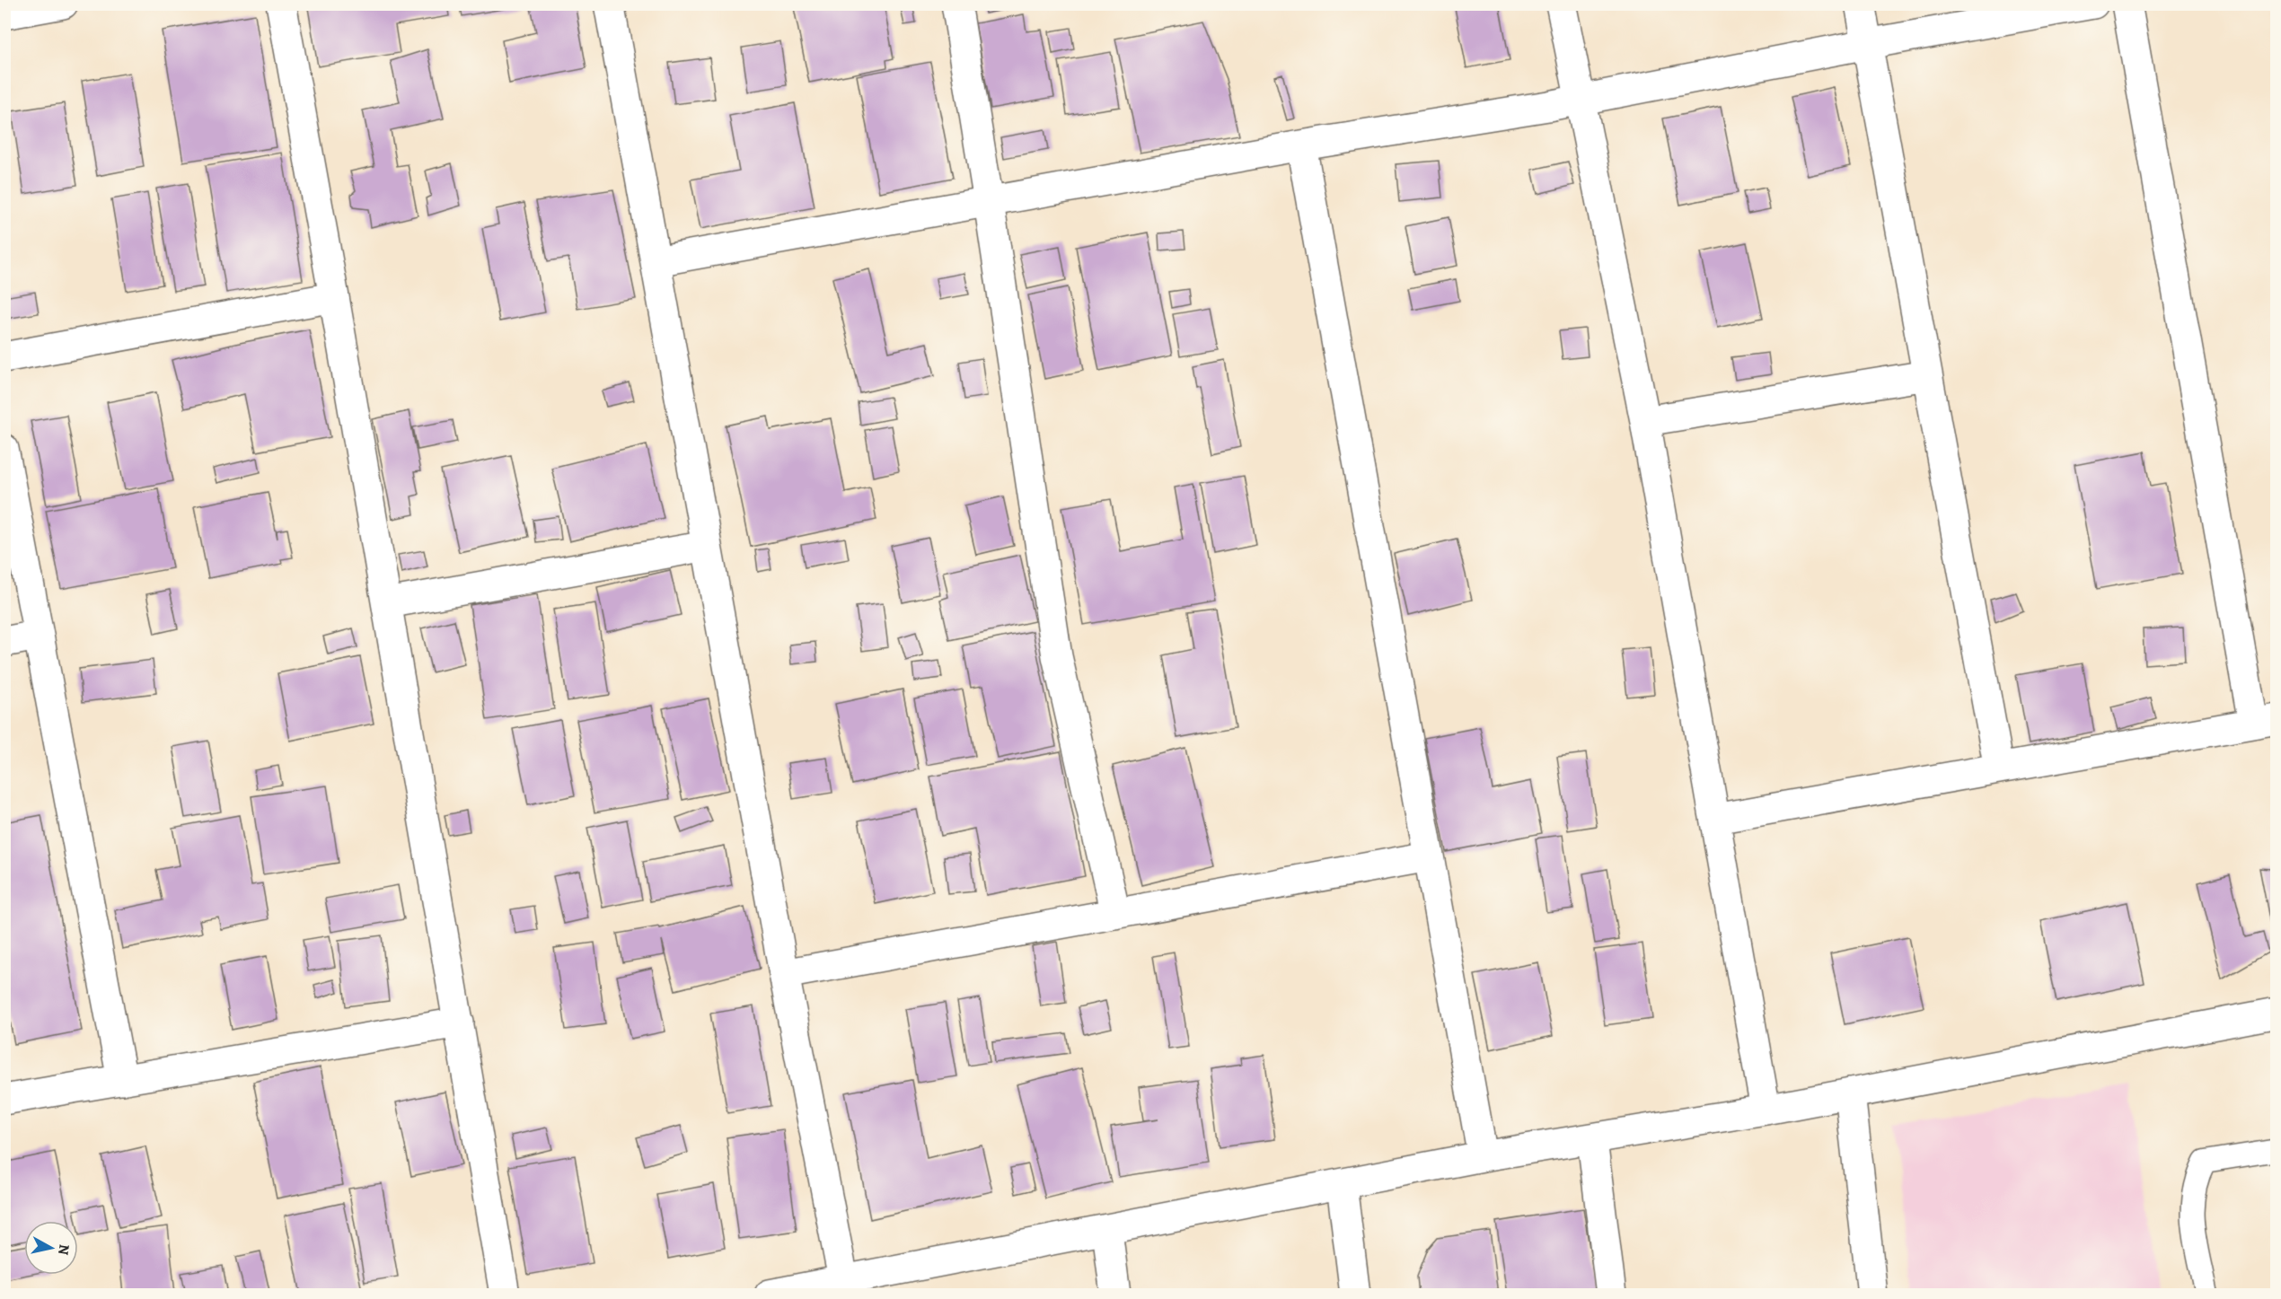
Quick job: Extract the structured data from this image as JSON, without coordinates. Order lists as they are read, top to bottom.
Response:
{
  "north": "right"
}
